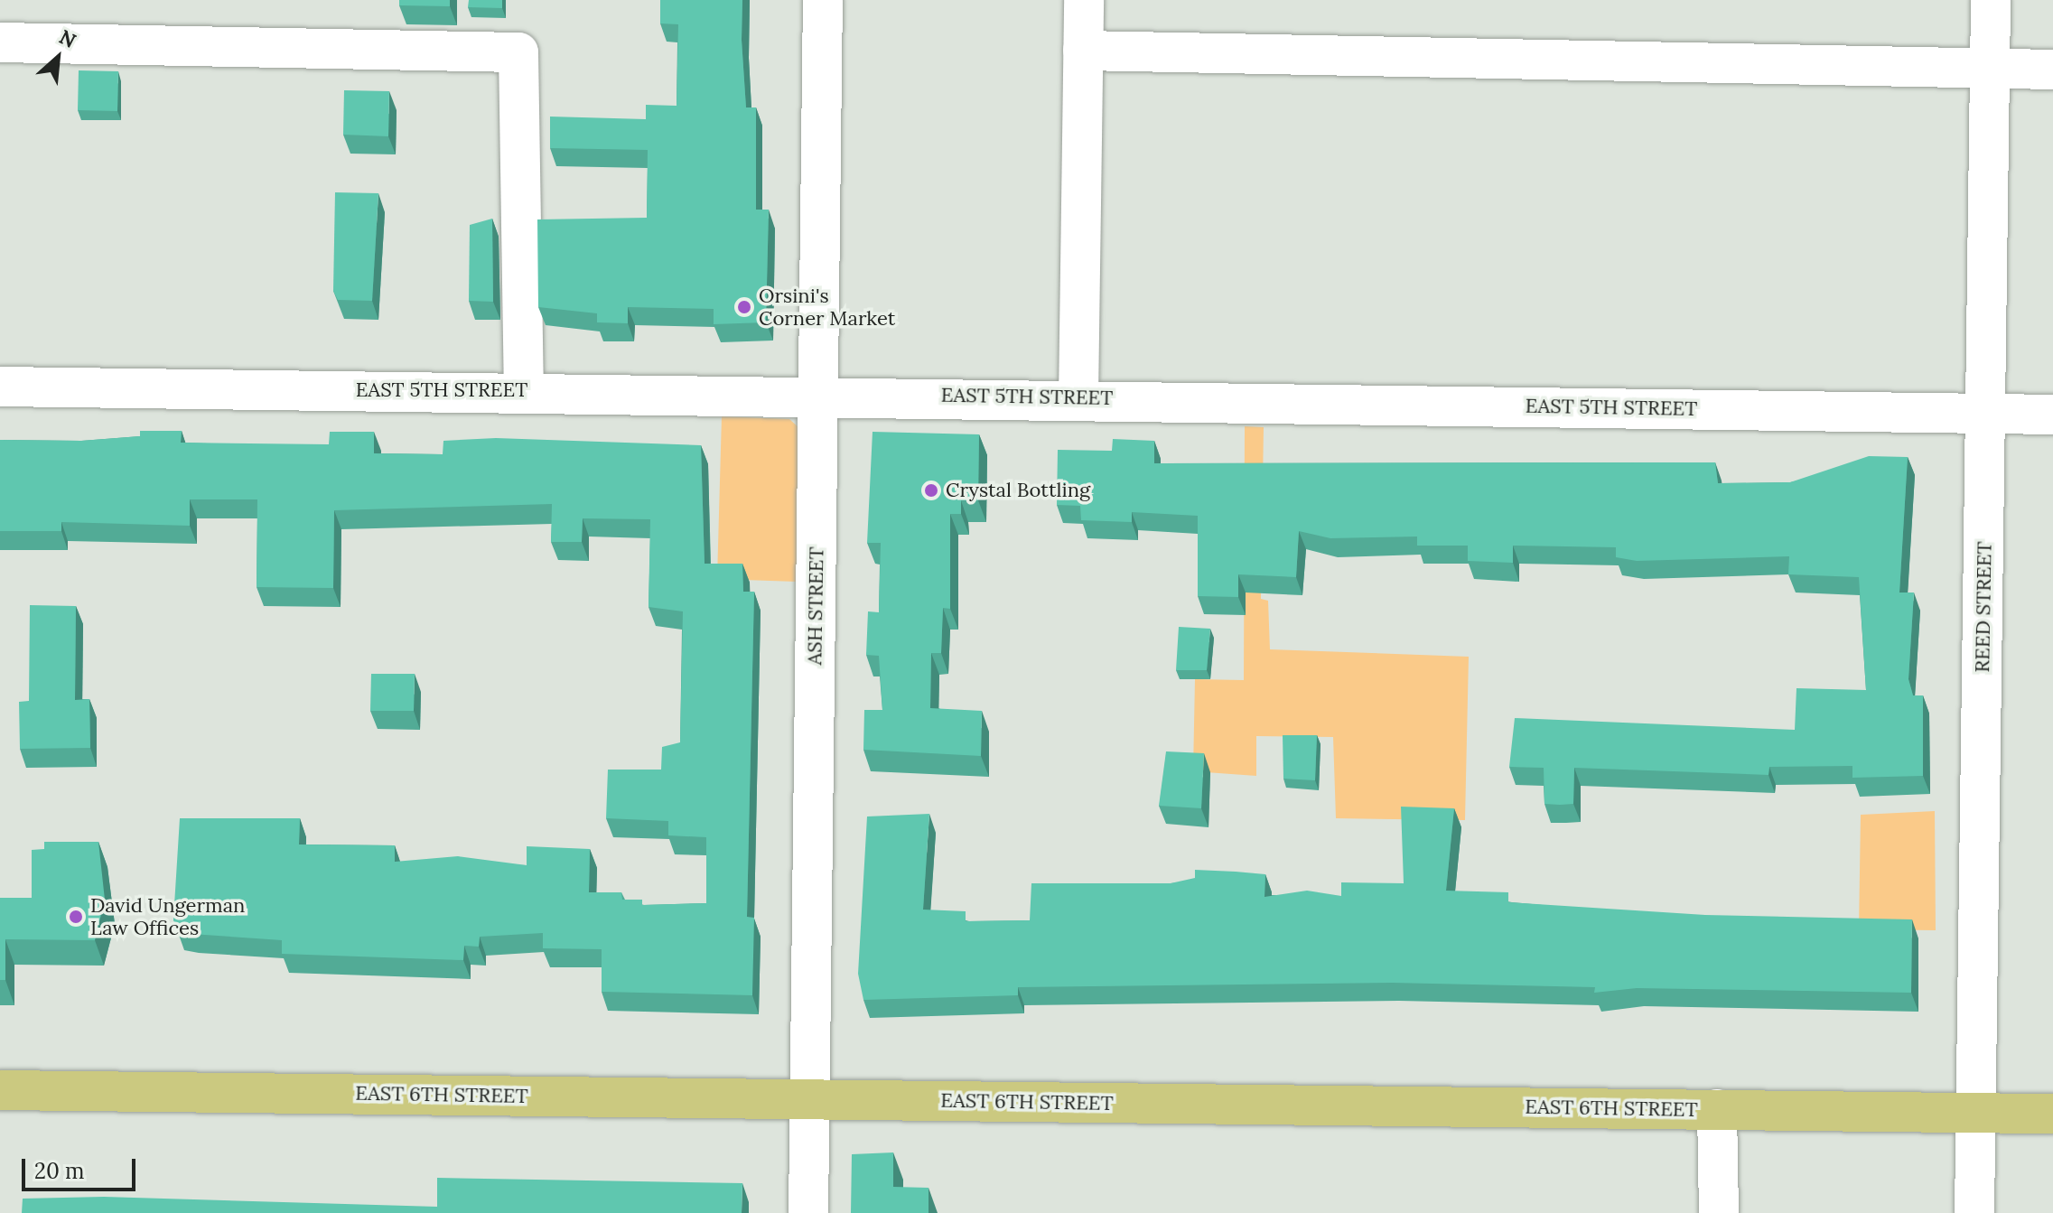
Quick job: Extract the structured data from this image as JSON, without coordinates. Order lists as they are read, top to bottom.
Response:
{
  "streets": {
    "main road": ["EAST 6TH STREET"],
    "street": ["EAST 5TH STREET", "ASH STREET", "REED STREET"]
  },
  "crossings": [
    ["EAST 5TH STREET", "ASH STREET"],
    ["EAST 5TH STREET", "REED STREET"],
    ["ASH STREET", "EAST 6TH STREET"],
    ["REED STREET", "EAST 6TH STREET"]
  ],
  "places": ["Orsini's Corner Market", "Crystal Bottling", "David Ungerman Law Offices"],
  "scale_bar": "20 m",
  "north": "top right"
}
